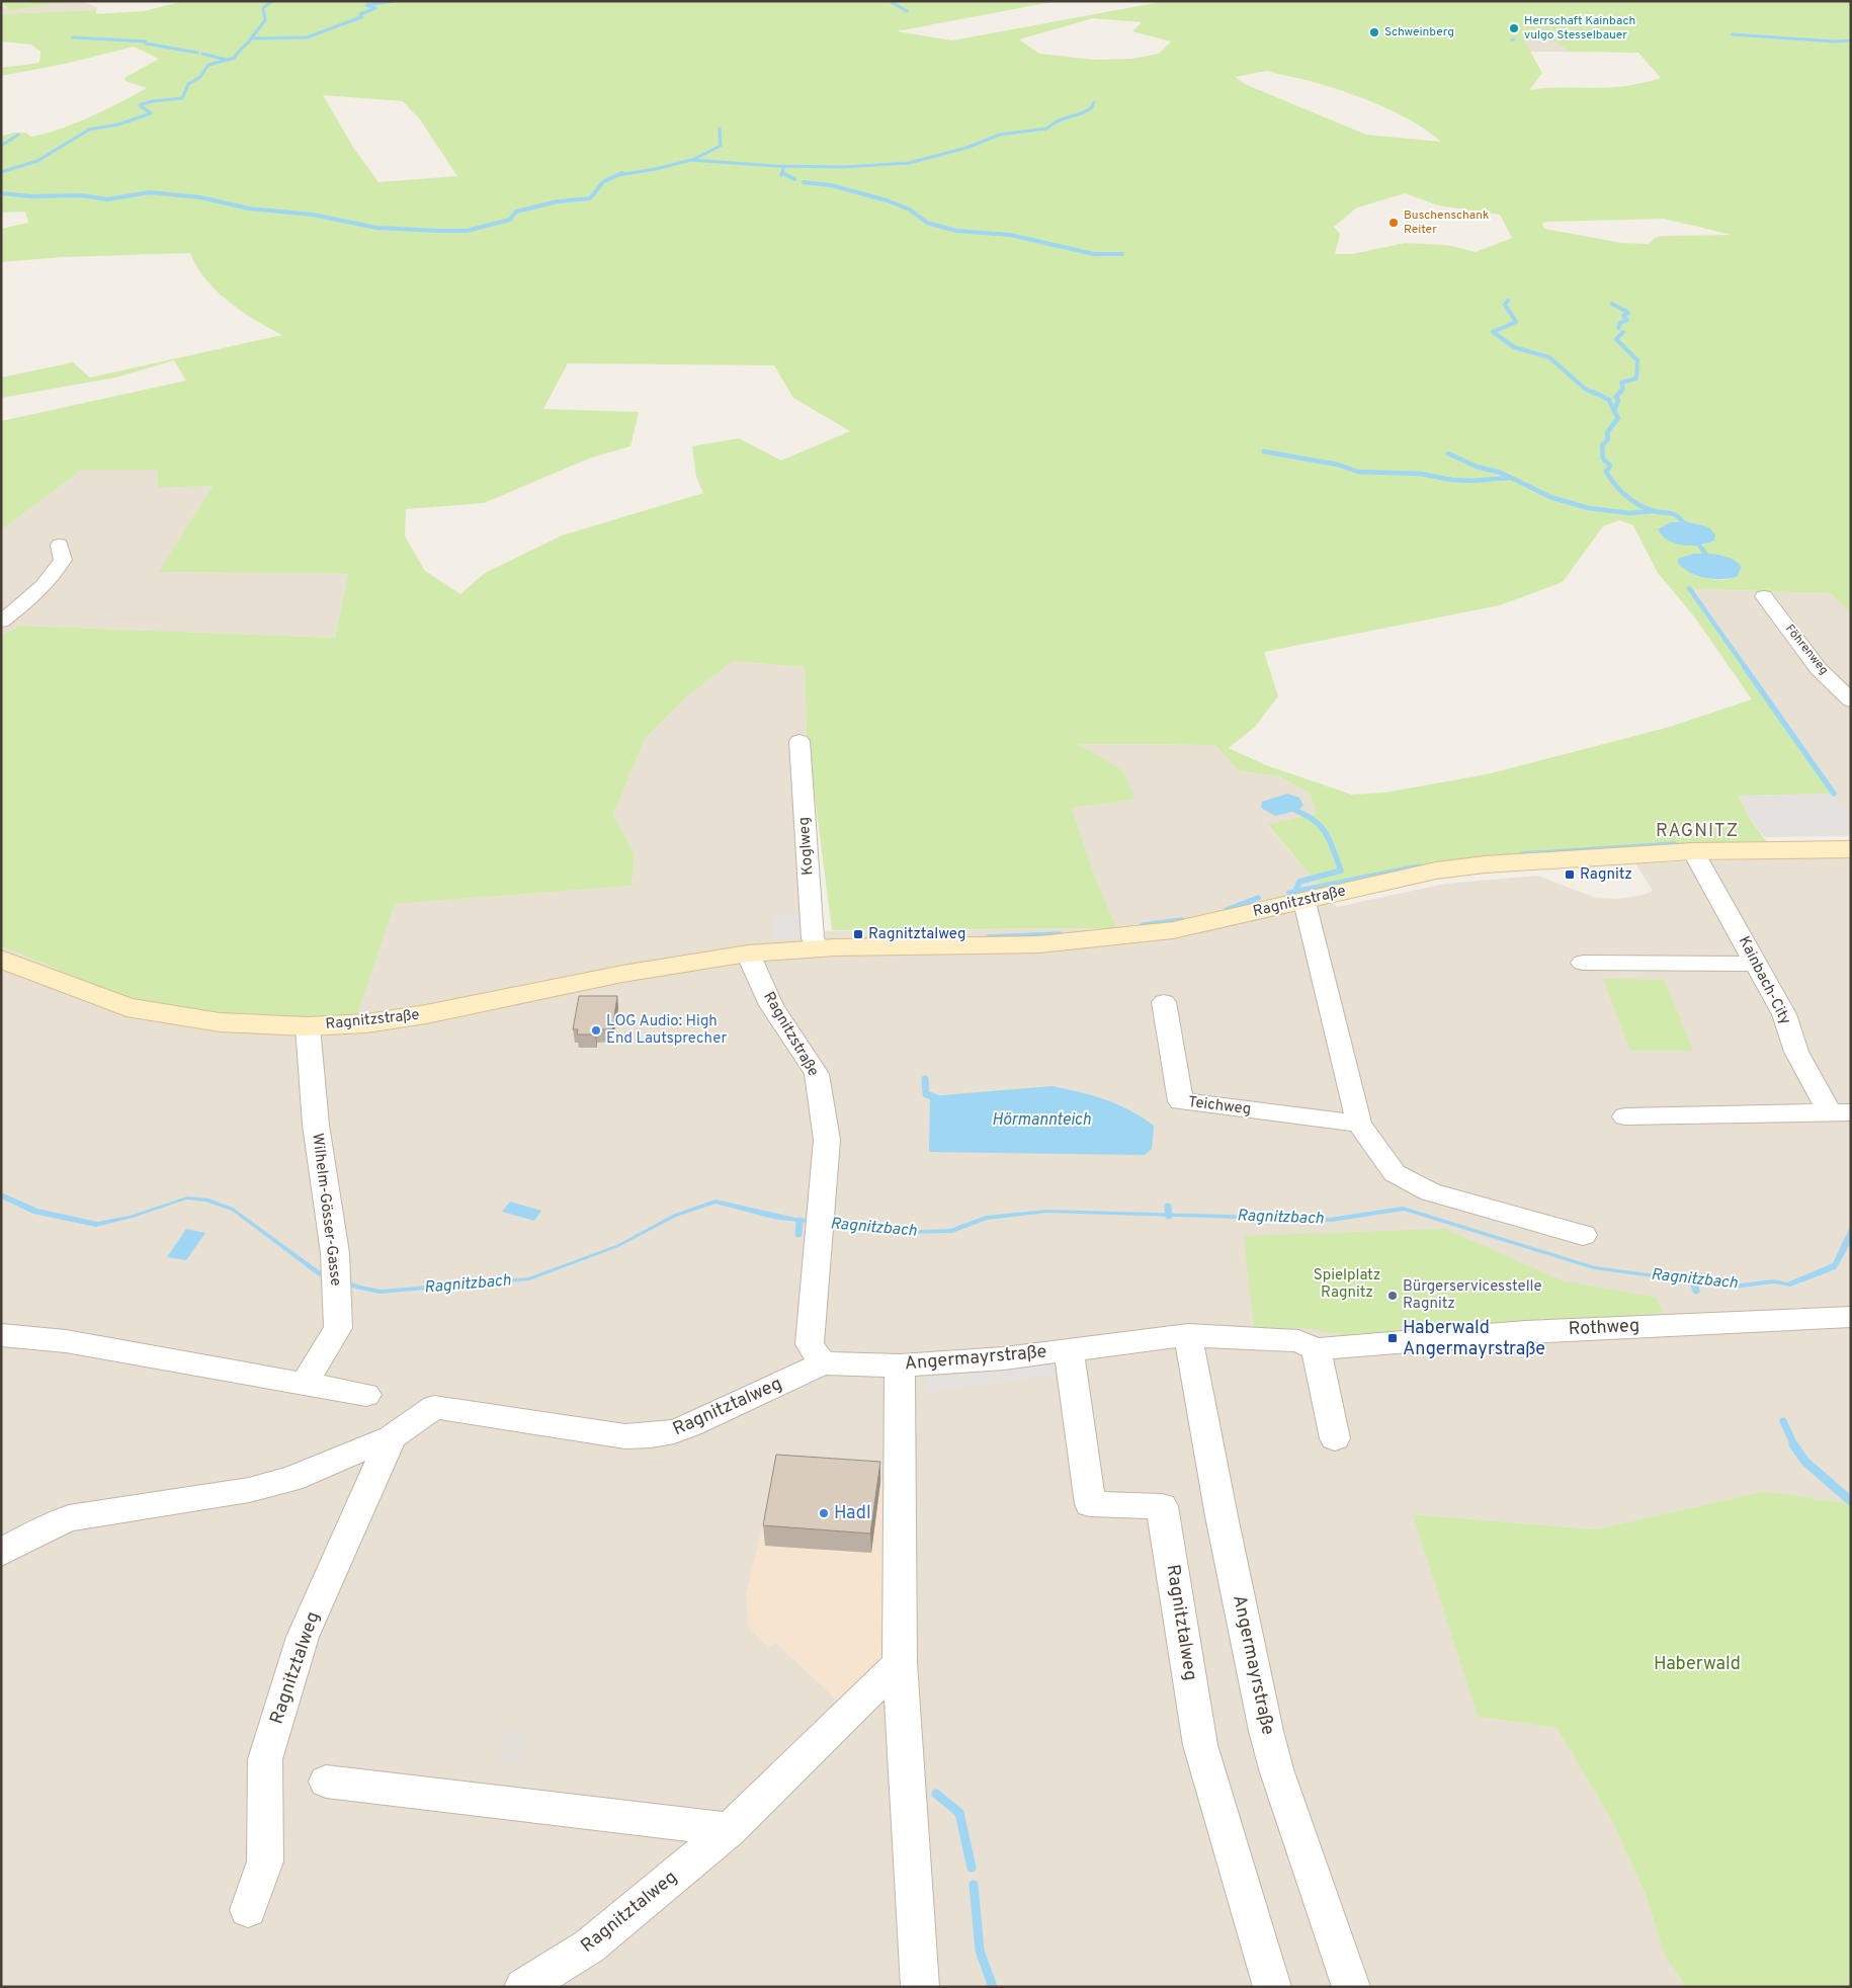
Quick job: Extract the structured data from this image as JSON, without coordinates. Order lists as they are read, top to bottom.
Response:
{
  "streets": {
    "main road": ["Ragnitzstraße"],
    "street": [
      "Föhrenweg",
      "Koglweg",
      "Kainbach-City",
      "Teichweg",
      "Wilhelm-Gösser-Gasse",
      "Rothweg",
      "Angermayrstraße",
      "Ragnitztalweg"
    ]
  },
  "crossings": [
    ["Koglweg", "Ragnitzstraße"],
    ["Ragnitzstraße", "Kainbach-City"],
    ["Ragnitzstraße", "Wilhelm-Gösser-Gasse"],
    ["Ragnitzstraße", "Angermayrstraße"],
    ["Ragnitzstraße", "Ragnitztalweg"],
    ["Rothweg", "Angermayrstraße"],
    ["Angermayrstraße", "Ragnitztalweg"]
  ],
  "districts": ["RAGNITZ"],
  "water": ["Hörmannteich", "Ragnitzbach"],
  "parks": ["Spielplatz Ragnitz", "Haberwald"],
  "places": {
    "other": [
      "Herrschaft Kainbach vulgo Stesselbauer",
      "Schweinberg",
      "Buschenschank Reiter",
      "LOG Audio: High End Lautsprecher",
      "Bürgerservicesstelle Ragnitz",
      "Hadl"
    ],
    "transit": ["Ragnitz", "Ragnitztalweg", "Haberwald Angermayrstraße"]
  }
}
